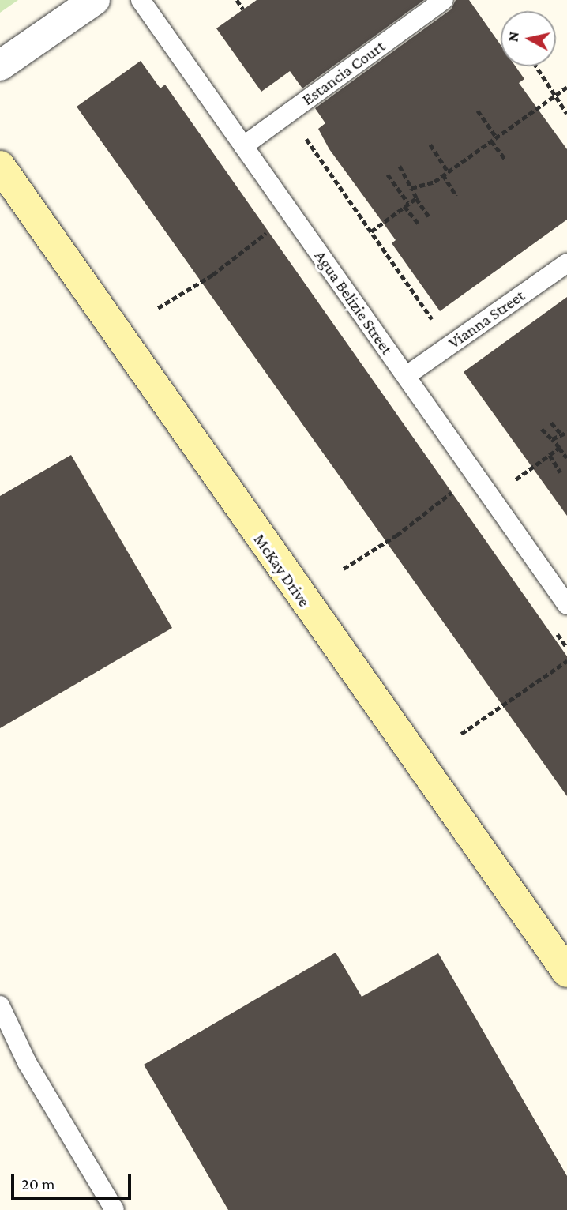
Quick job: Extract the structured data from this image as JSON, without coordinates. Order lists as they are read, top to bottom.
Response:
{
  "streets": {
    "street": ["McKay Drive"],
    "lane": ["Estancia Court", "Agua Belizie Street", "Vianna Street"]
  },
  "crossings": [
    ["Estancia Court", "Agua Belizie Street"],
    ["Agua Belizie Street", "Vianna Street"]
  ],
  "scale_bar": "20 m",
  "north": "left"
}
